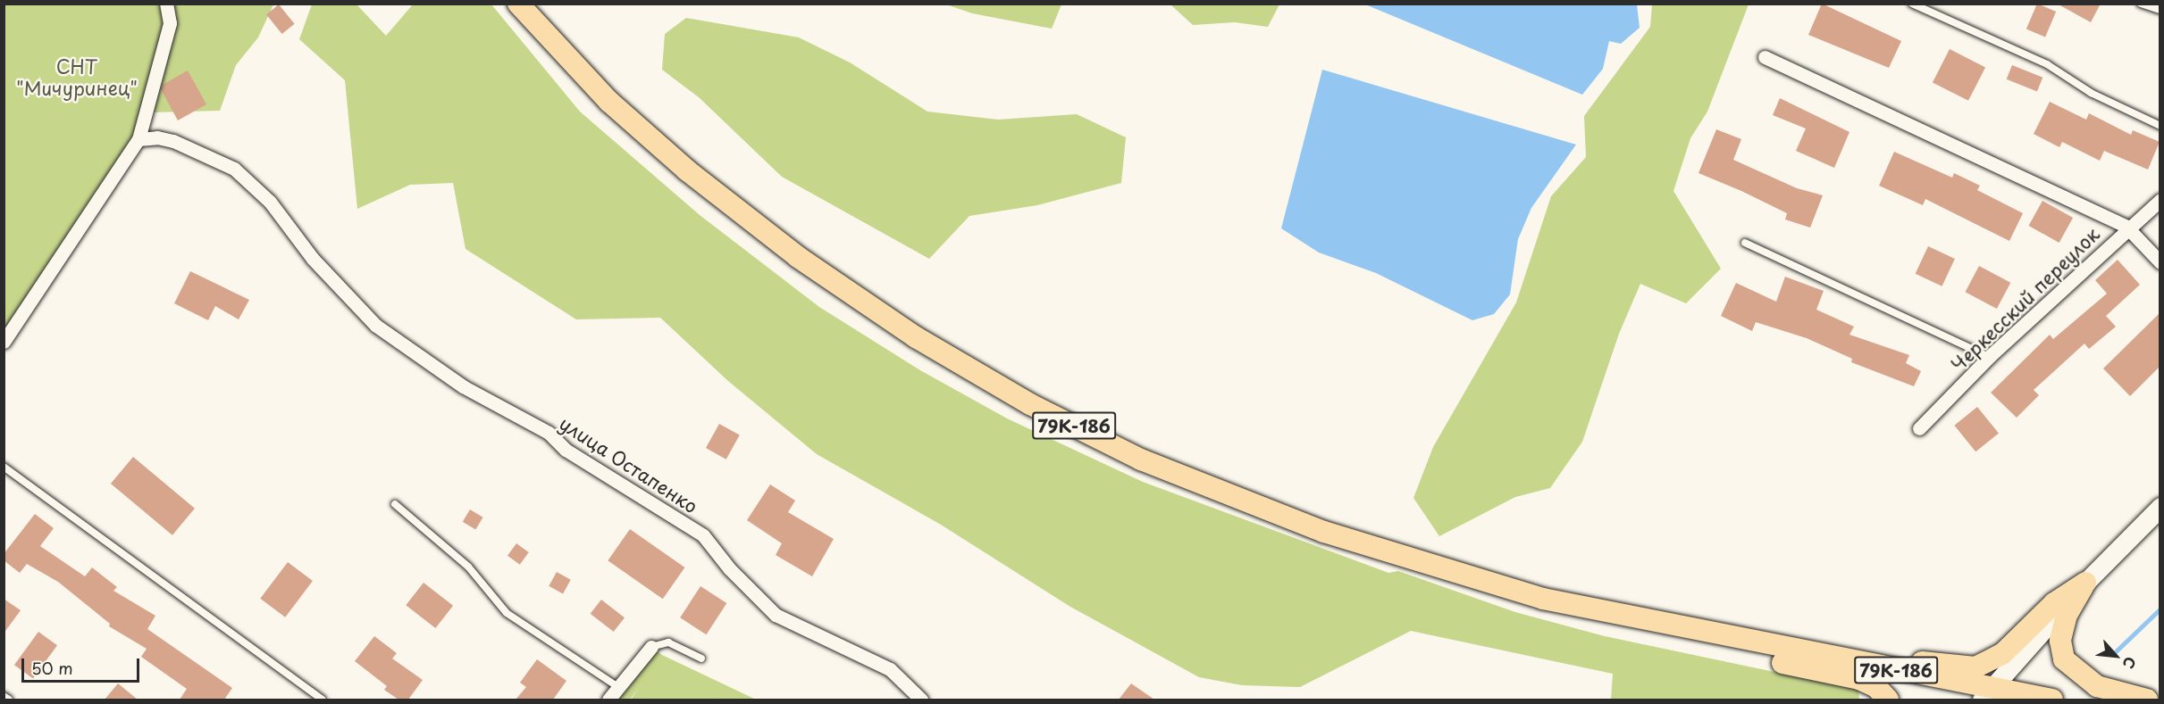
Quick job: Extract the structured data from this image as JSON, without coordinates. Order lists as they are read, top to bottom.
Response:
{
  "streets": {
    "main road": ["79К-186"],
    "street": ["Черкесский переулок", "улица Остапенко"]
  },
  "parks": ["СНТ \"Мичуринец\""],
  "scale_bar": "50 m",
  "north": "bottom right"
}
